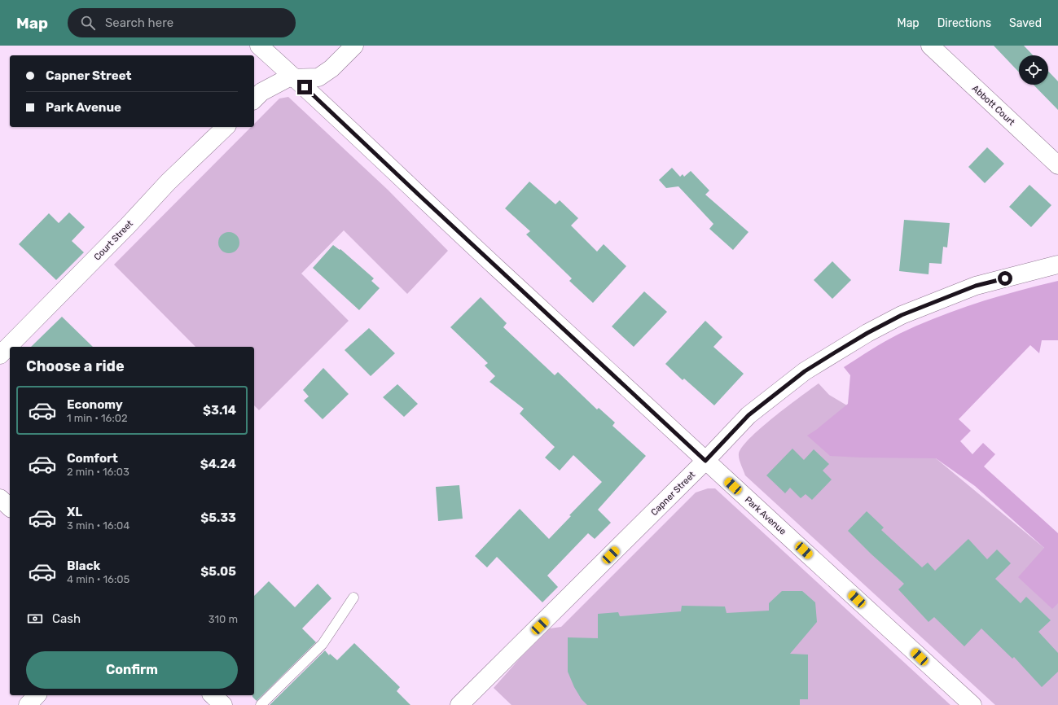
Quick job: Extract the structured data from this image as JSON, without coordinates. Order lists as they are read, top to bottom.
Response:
{
  "streets": {
    "street": [
      "Abbott Court",
      "Court Street",
      "Capner Street",
      "Park Avenue"
    ]
  },
  "crossings": [
    ["Capner Street", "Park Avenue"]
  ],
  "page": {
    "header": "Map",
    "search": "Search here",
    "nav": ["Map", "Directions", "Saved"],
    "banner": ["Capner Street", "Park Avenue"],
    "heading": "Choose a ride",
    "list": [
      {
        "name": "Economy",
        "note": "1 min · 16:02",
        "value": "$3.14"
      },
      {
        "name": "Comfort",
        "note": "2 min · 16:03",
        "value": "$4.24"
      },
      {
        "name": "XL",
        "note": "3 min · 16:04",
        "value": "$5.33"
      },
      {
        "name": "Black",
        "note": "4 min · 16:05",
        "value": "$5.05"
      }
    ],
    "pay": ["Cash", "310 m"],
    "buttons": "Confirm"
  }
}
